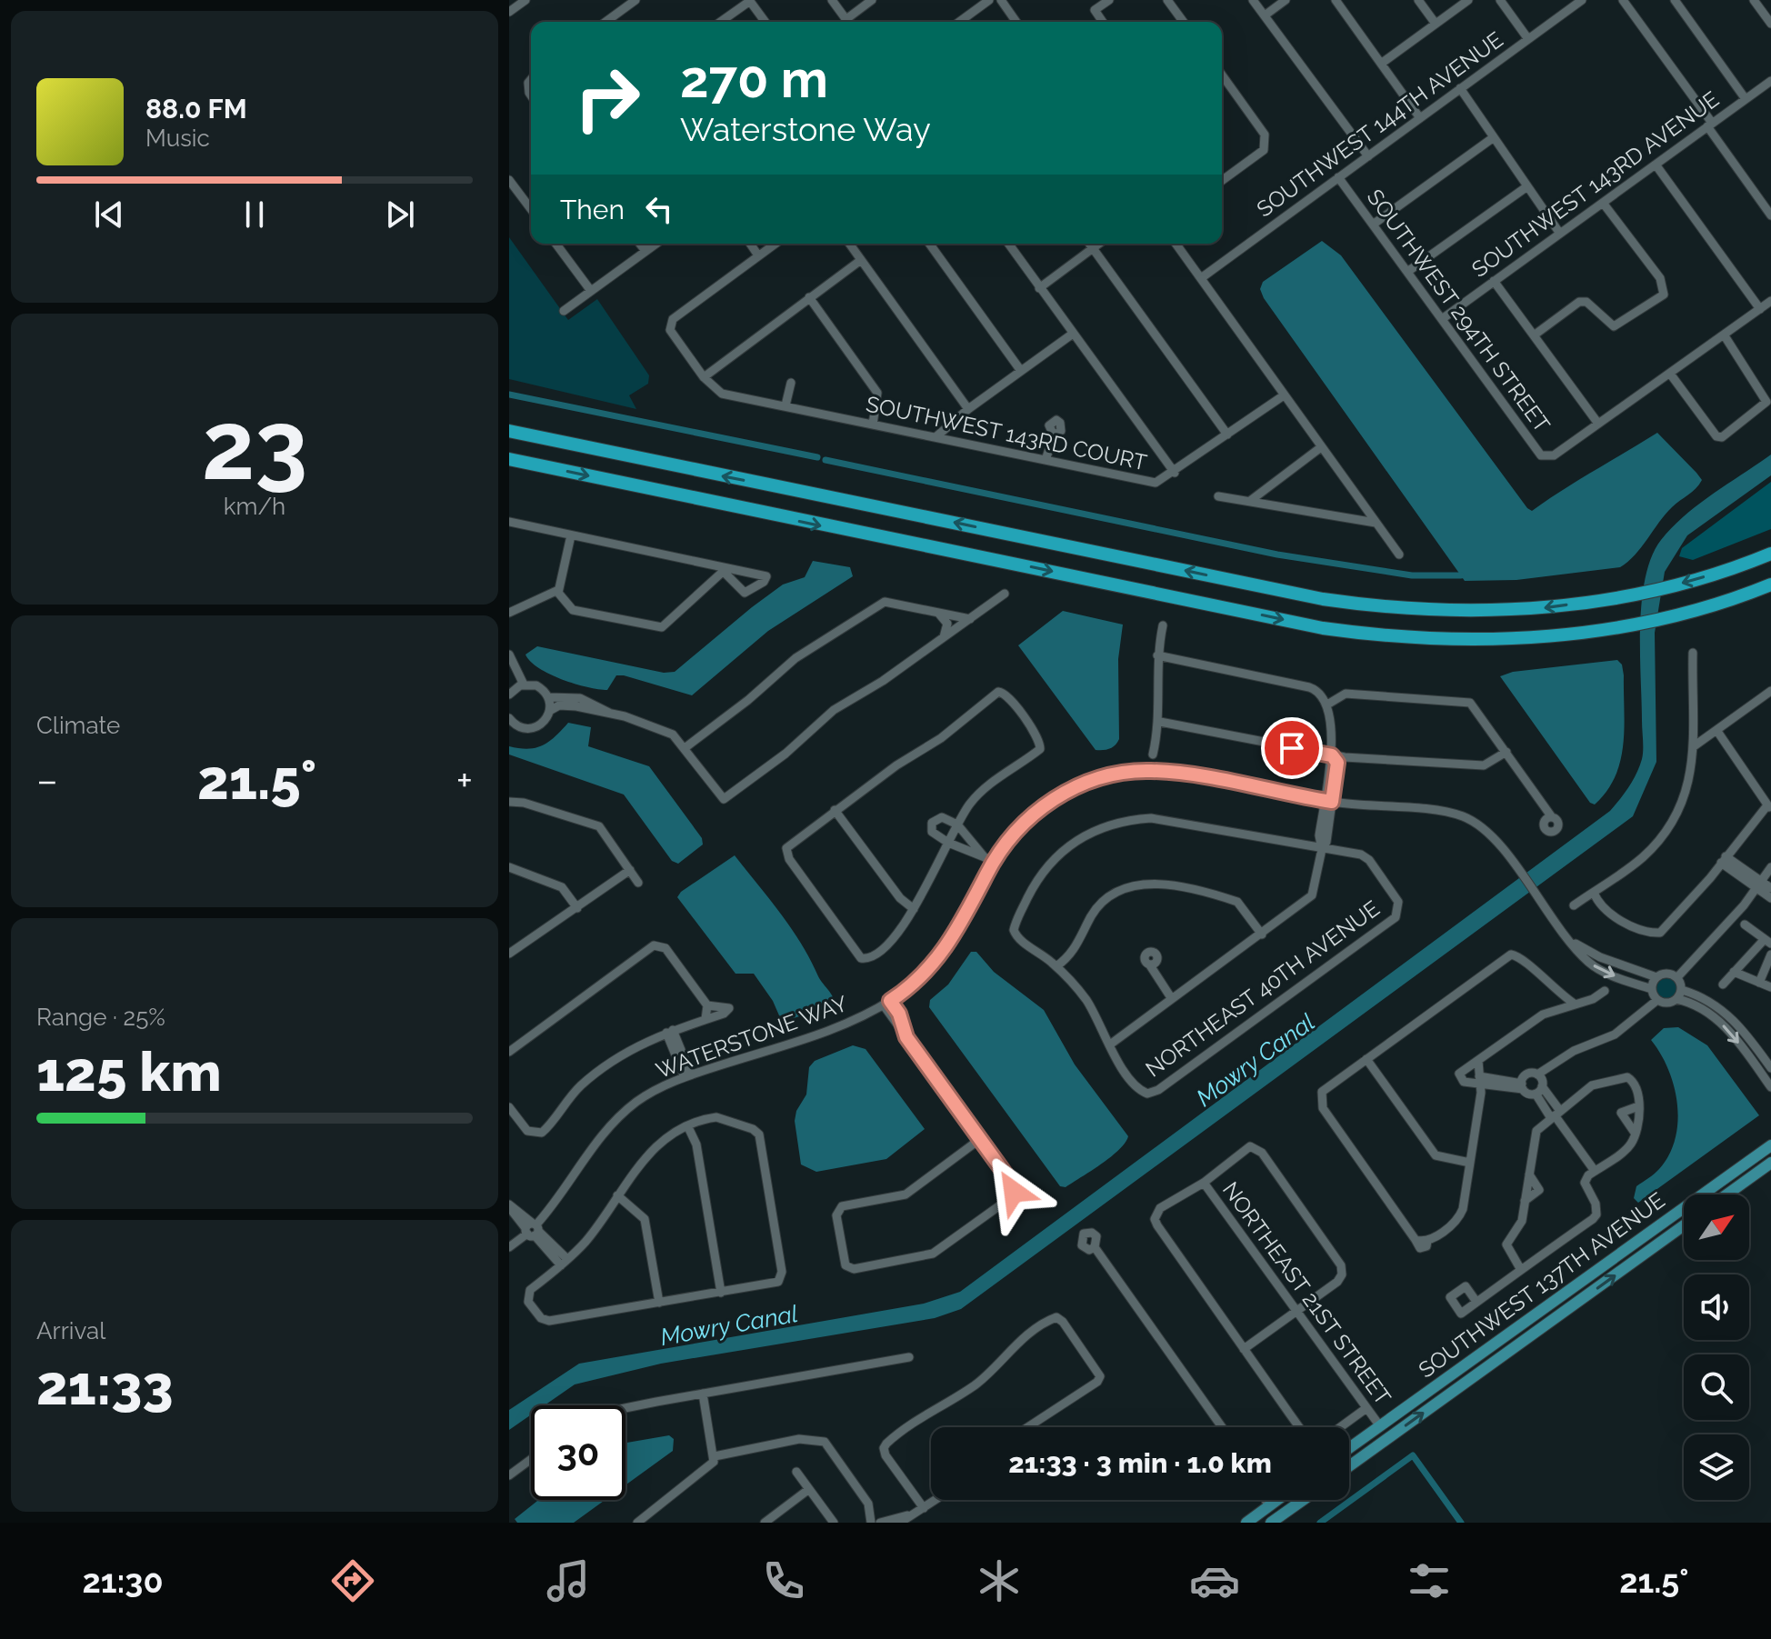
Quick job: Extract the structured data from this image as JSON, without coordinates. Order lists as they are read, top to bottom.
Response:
{
  "streets": {
    "main road": ["SOUTHWEST 137TH AVENUE"],
    "street": [
      "SOUTHWEST 144TH AVENUE",
      "SOUTHWEST 143RD AVENUE",
      "SOUTHWEST 294TH STREET",
      "SOUTHWEST 143RD COURT",
      "NORTHEAST 40TH AVENUE",
      "WATERSTONE WAY",
      "NORTHEAST 21ST STREET"
    ]
  },
  "crossings": [
    ["SOUTHWEST 144TH AVENUE", "SOUTHWEST 294TH STREET"],
    ["SOUTHWEST 143RD AVENUE", "SOUTHWEST 294TH STREET"],
    ["SOUTHWEST 137TH AVENUE", "NORTHEAST 21ST STREET"]
  ],
  "water": ["Mowry Canal"],
  "north": "top right",
  "page": {
    "turn": ["270 m", "Waterstone Way"],
    "song": ["88.0 FM", "Music"],
    "then": "Then",
    "tile": [
      ["23", "km/h"],
      "Climate",
      ["Range · 25%", "125 km"],
      ["Arrival", "21:33"]
    ],
    "heat": ["−", "21.5°", "+"],
    "limit": "30",
    "trip": "21:33 · 3 min · 1.0 km",
    "tabs": ["21:30", "21.5°"]
  }
}
